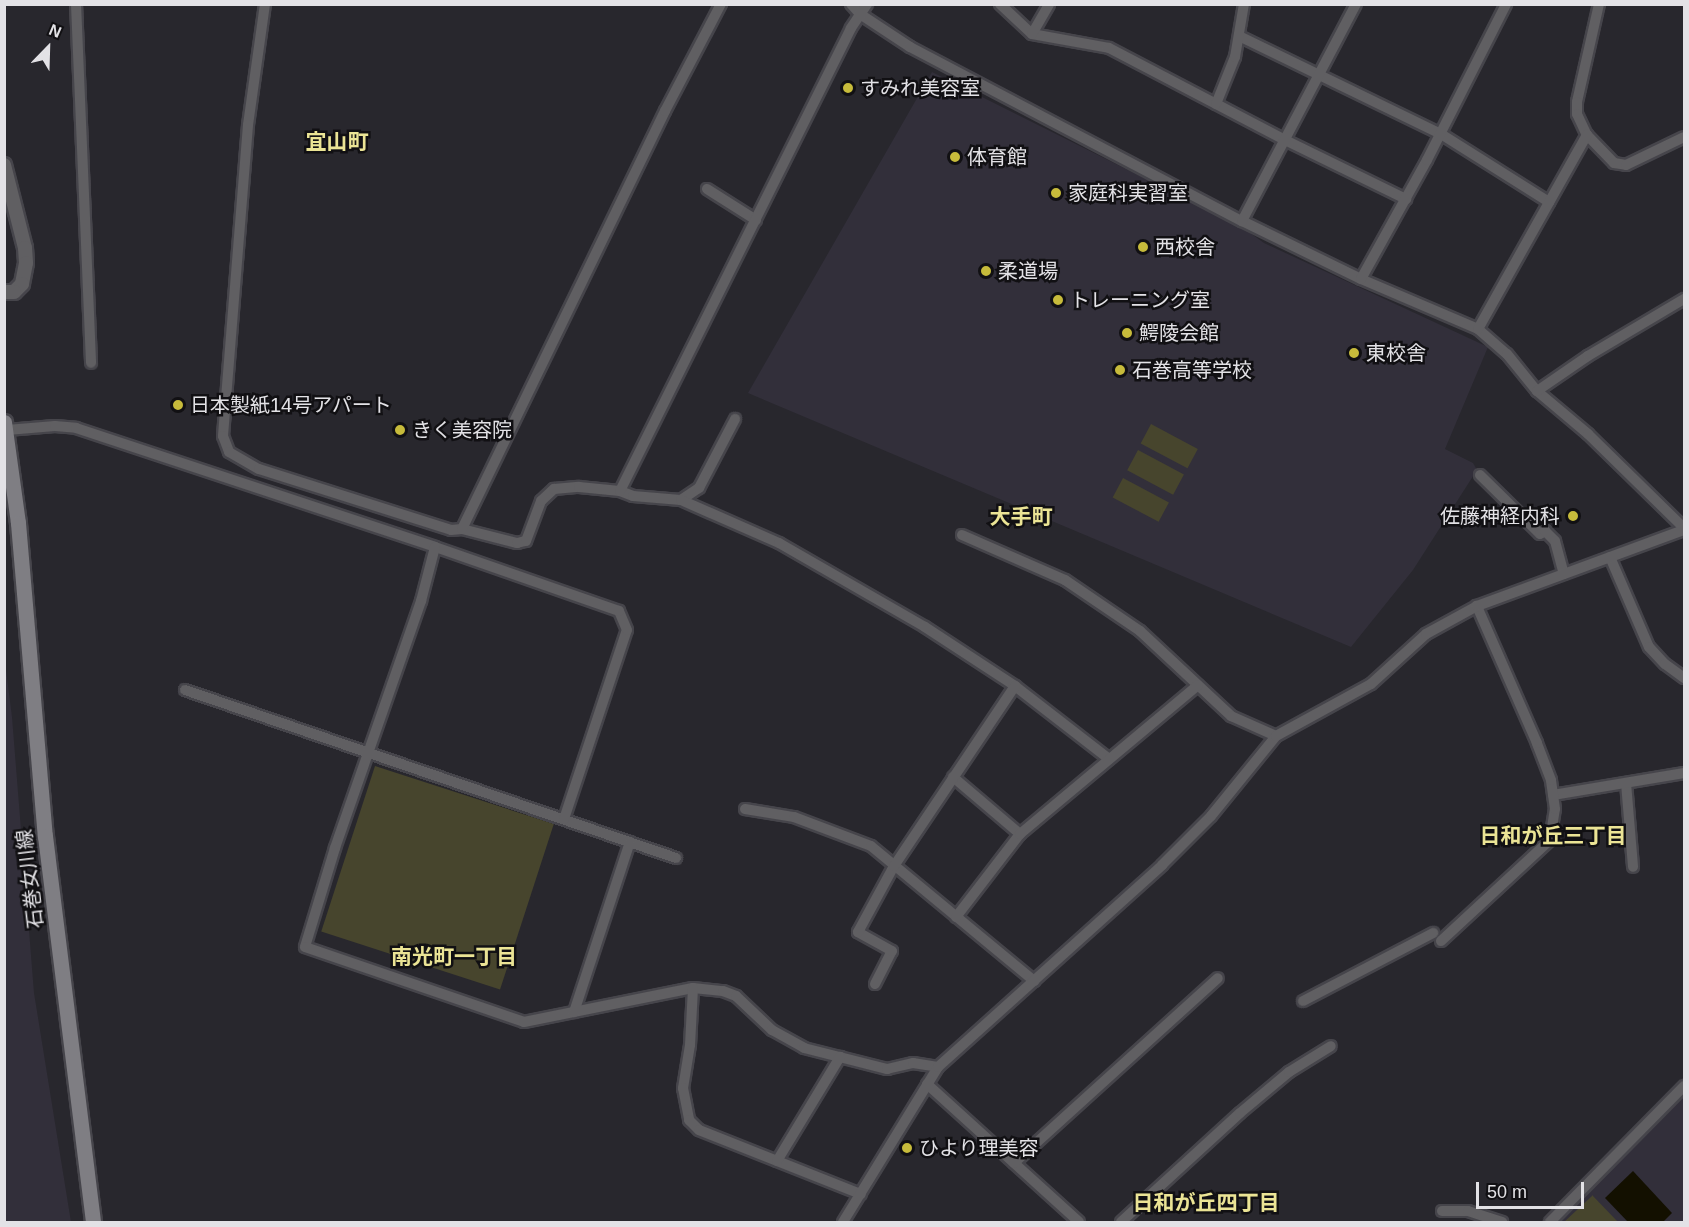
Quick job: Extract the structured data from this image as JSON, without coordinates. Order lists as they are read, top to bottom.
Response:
{
  "streets": {
    "main road": ["石巻女川線"]
  },
  "districts": [
    "宜山町",
    "大手町",
    "日和が丘三丁目",
    "南光町一丁目",
    "日和が丘四丁目"
  ],
  "places": [
    "すみれ美容室",
    "体育館",
    "家庭科実習室",
    "西校舎",
    "柔道場",
    "トレーニング室",
    "鰐陵会館",
    "東校舎",
    "石巻高等学校",
    "日本製紙14号アパート",
    "きく美容院",
    "佐藤神経内科",
    "ひより理美容"
  ],
  "scale_bar": "50 m",
  "north": "top right"
}
